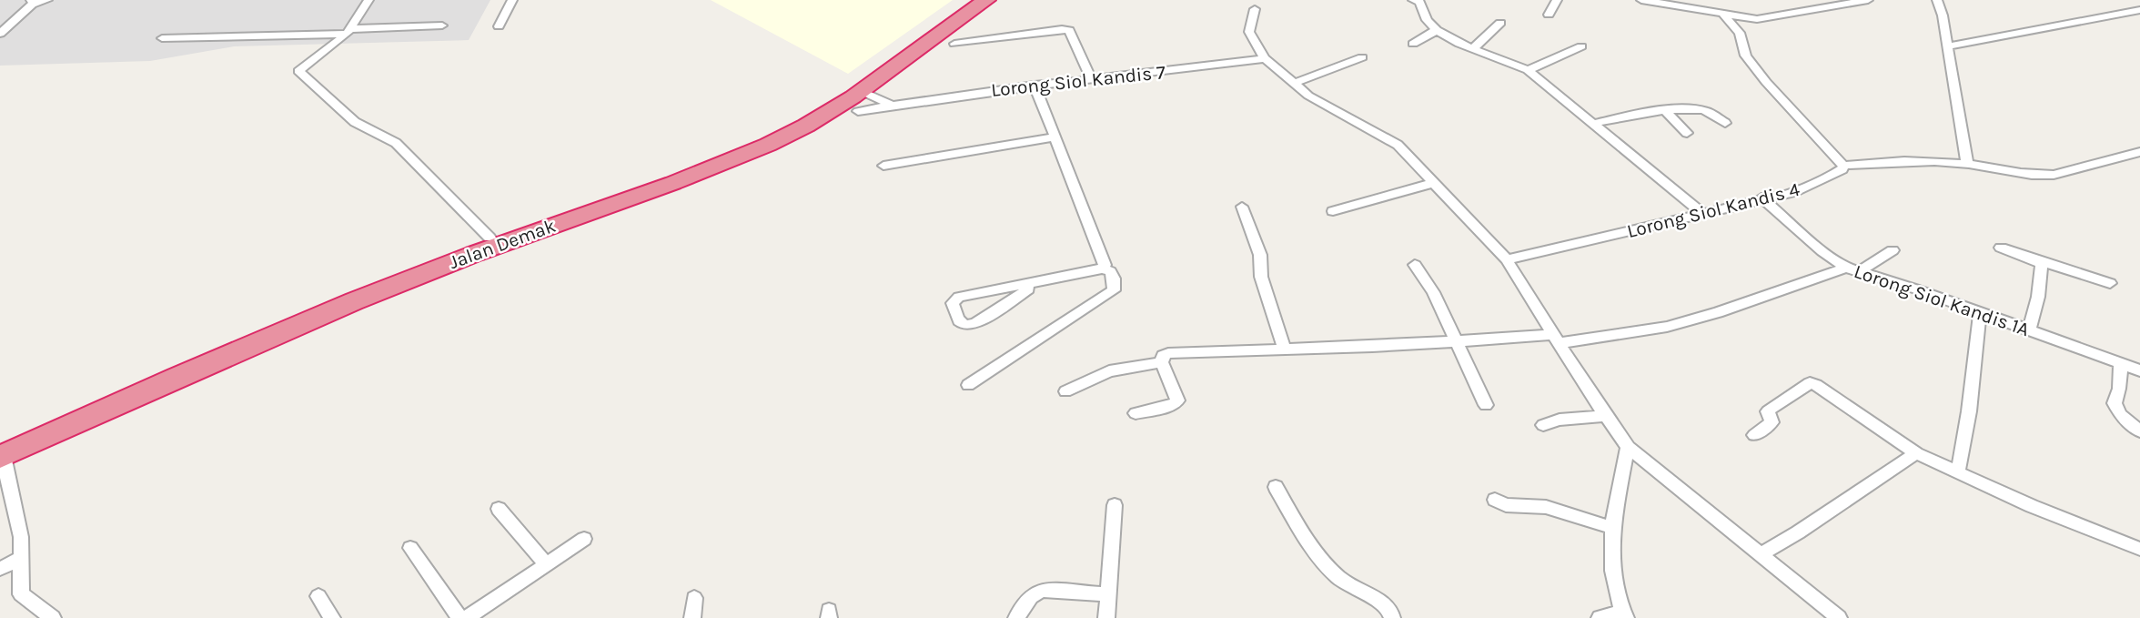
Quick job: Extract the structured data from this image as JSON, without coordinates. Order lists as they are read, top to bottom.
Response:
{
  "streets": {
    "highway": ["Jalan Demak"],
    "street": ["Lorong Siol Kandis 7", "Lorong Siol Kandis 4", "Lorong Siol Kandis 1A"]
  },
  "crossings": [
    ["Lorong Siol Kandis 7", "Jalan Demak"],
    ["Lorong Siol Kandis 4", "Lorong Siol Kandis 1A"]
  ]
}
